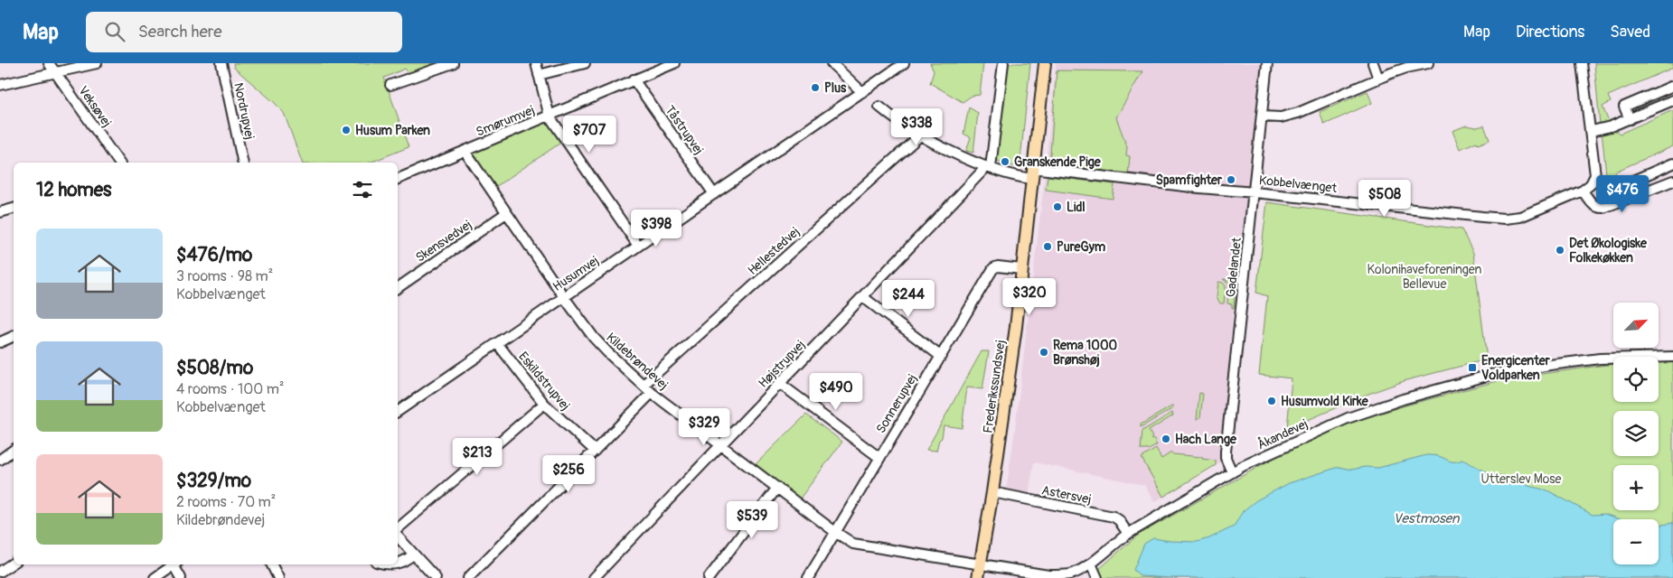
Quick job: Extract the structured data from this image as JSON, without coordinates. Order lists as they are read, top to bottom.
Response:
{
  "streets": {
    "main road": ["Frederikssundsvej"],
    "street": [
      "Veksøvej",
      "Nordrupvej",
      "Smørumvej",
      "Tåstrupvej",
      "Kobbelvænget",
      "Skensvedvej",
      "Hellestedvej",
      "Gadelandet",
      "Husumvej",
      "Kildebrøndevej",
      "Højstrupvej",
      "Eskildstrupvej",
      "Sonnerupvej",
      "Åkandevej",
      "Astersvej"
    ]
  },
  "crossings": [
    ["Smørumvej", "Tåstrupvej"],
    ["Smørumvej", "Kildebrøndevej"],
    ["Tåstrupvej", "Husumvej"],
    ["Kobbelvænget", "Hellestedvej"],
    ["Kobbelvænget", "Gadelandet"],
    ["Kobbelvænget", "Højstrupvej"],
    ["Kobbelvænget", "Frederikssundsvej"],
    ["Skensvedvej", "Kildebrøndevej"],
    ["Hellestedvej", "Kildebrøndevej"],
    ["Gadelandet", "Åkandevej"],
    ["Husumvej", "Kildebrøndevej"],
    ["Husumvej", "Eskildstrupvej"],
    ["Kildebrøndevej", "Højstrupvej"],
    ["Kildebrøndevej", "Frederikssundsvej"],
    ["Kildebrøndevej", "Sonnerupvej"],
    ["Kildebrøndevej", "Åkandevej"],
    ["Frederikssundsvej", "Sonnerupvej"],
    ["Frederikssundsvej", "Åkandevej"],
    ["Frederikssundsvej", "Astersvej"],
    ["Åkandevej", "Astersvej"]
  ],
  "water": ["Vestmosen"],
  "parks": ["Kolonihaveforeningen Bellevue", "Utterslev Mose"],
  "places": {
    "other": [
      "Plus",
      "Husum Parken",
      "Granskende Pige",
      "Spamfighter",
      "Lidl",
      "PureGym",
      "Det Økologiske Folkekøkken",
      "Rema 1000 Brønshøj",
      "Husumvold Kirke",
      "Hach Lange"
    ],
    "transit": ["Energicenter Voldparken"]
  },
  "north": "top right",
  "page": {
    "header": "Map",
    "search": "Search here",
    "nav": ["Map", "Directions", "Saved"],
    "price": [
      "$338",
      "$707",
      "$476",
      "$508",
      "$398",
      "$320",
      "$244",
      "$490",
      "$329",
      "$213",
      "$256",
      "$539"
    ],
    "heading": "12 homes",
    "list": [
      {
        "name": "$476/mo",
        "note": "3 rooms · 98 m² · Kobbelvænget"
      },
      {
        "name": "$508/mo",
        "note": "4 rooms · 100 m² · Kobbelvænget"
      },
      {
        "name": "$329/mo",
        "note": "2 rooms · 70 m² · Kildebrøndevej"
      }
    ],
    "map_buttons": ["+", "−"]
  }
}
